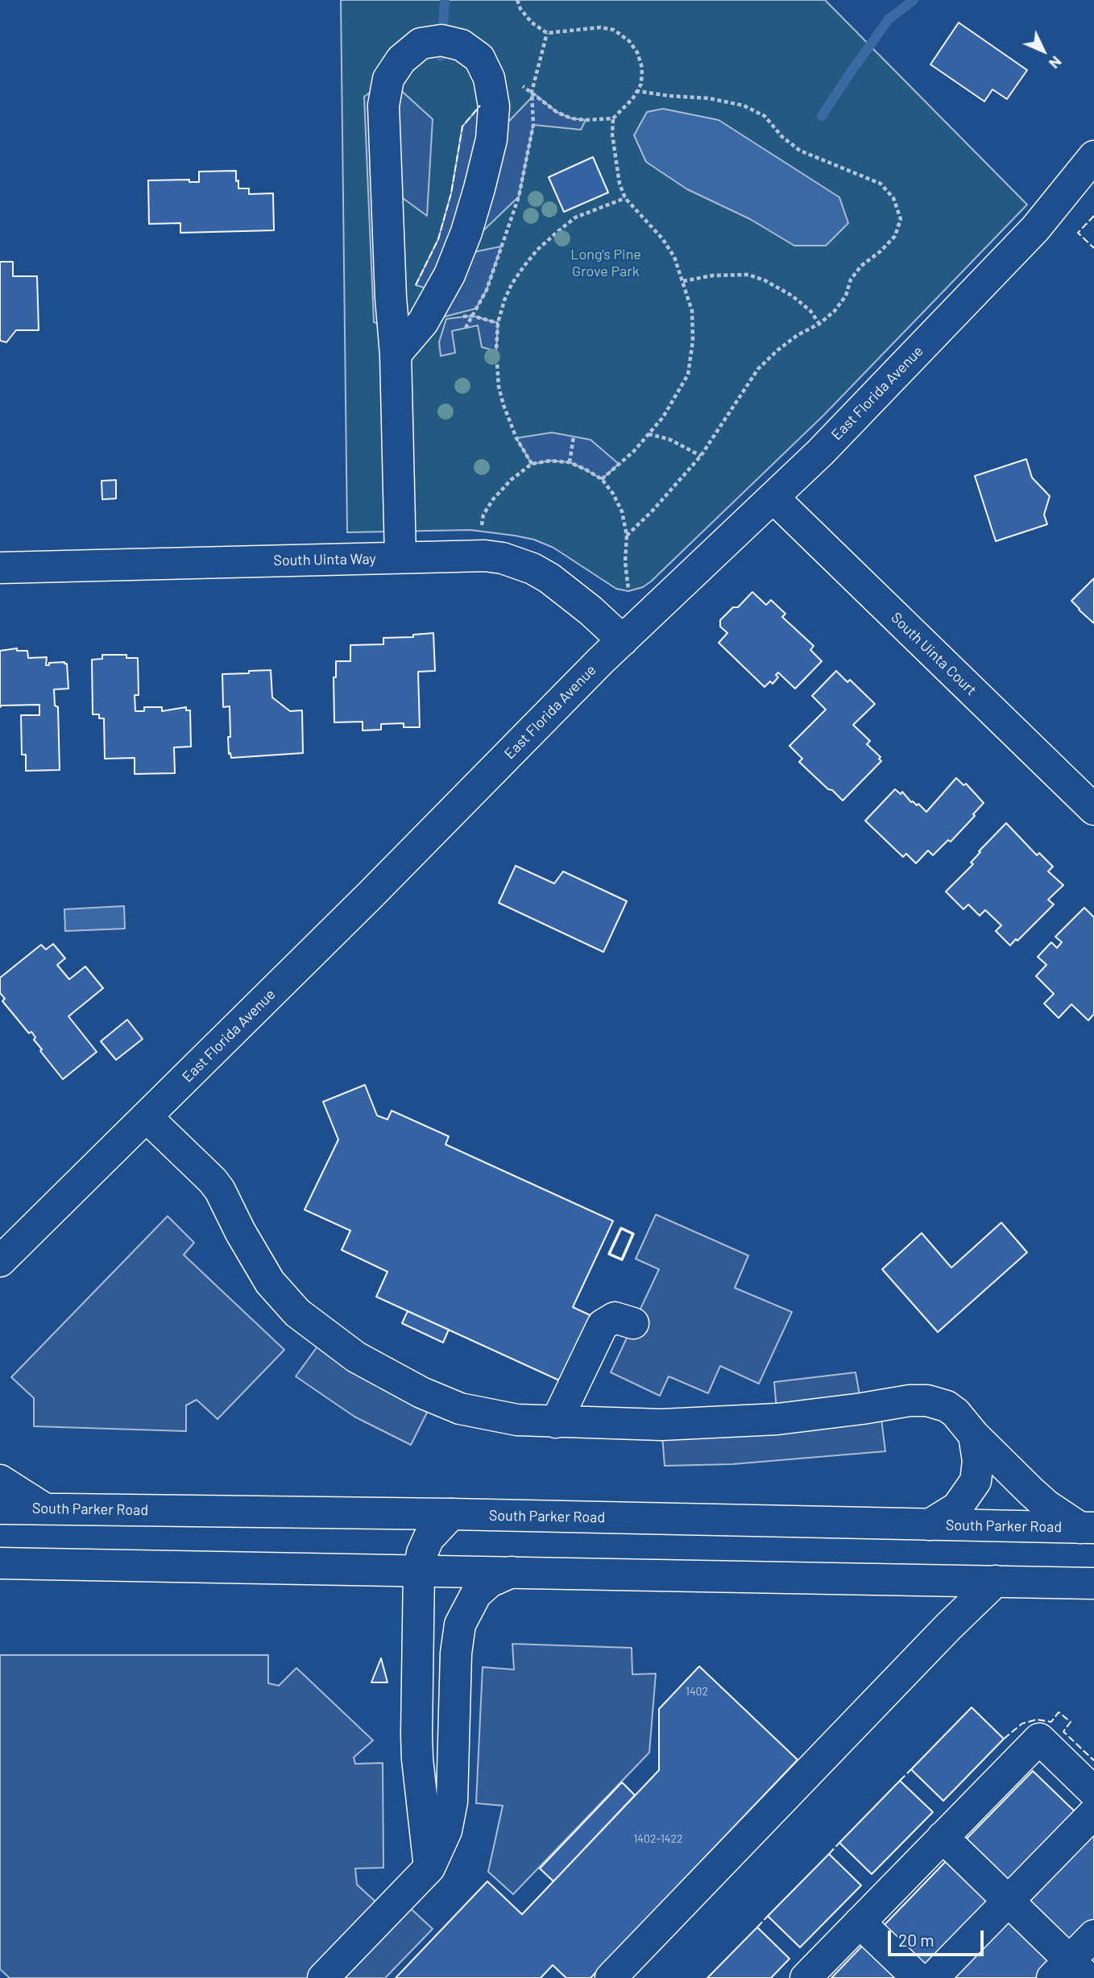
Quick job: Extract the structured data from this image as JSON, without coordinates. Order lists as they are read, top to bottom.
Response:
{
  "streets": {
    "street": [
      "East Florida Avenue",
      "South Uinta Way",
      "South Uinta Court",
      "South Parker Road"
    ]
  },
  "crossings": [
    ["East Florida Avenue", "South Uinta Way"],
    ["East Florida Avenue", "South Uinta Court"]
  ],
  "parks": ["Long's Pine Grove Park"],
  "house_numbers": ["1402", "1402-1422"],
  "scale_bar": "20 m",
  "north": "bottom right"
}
